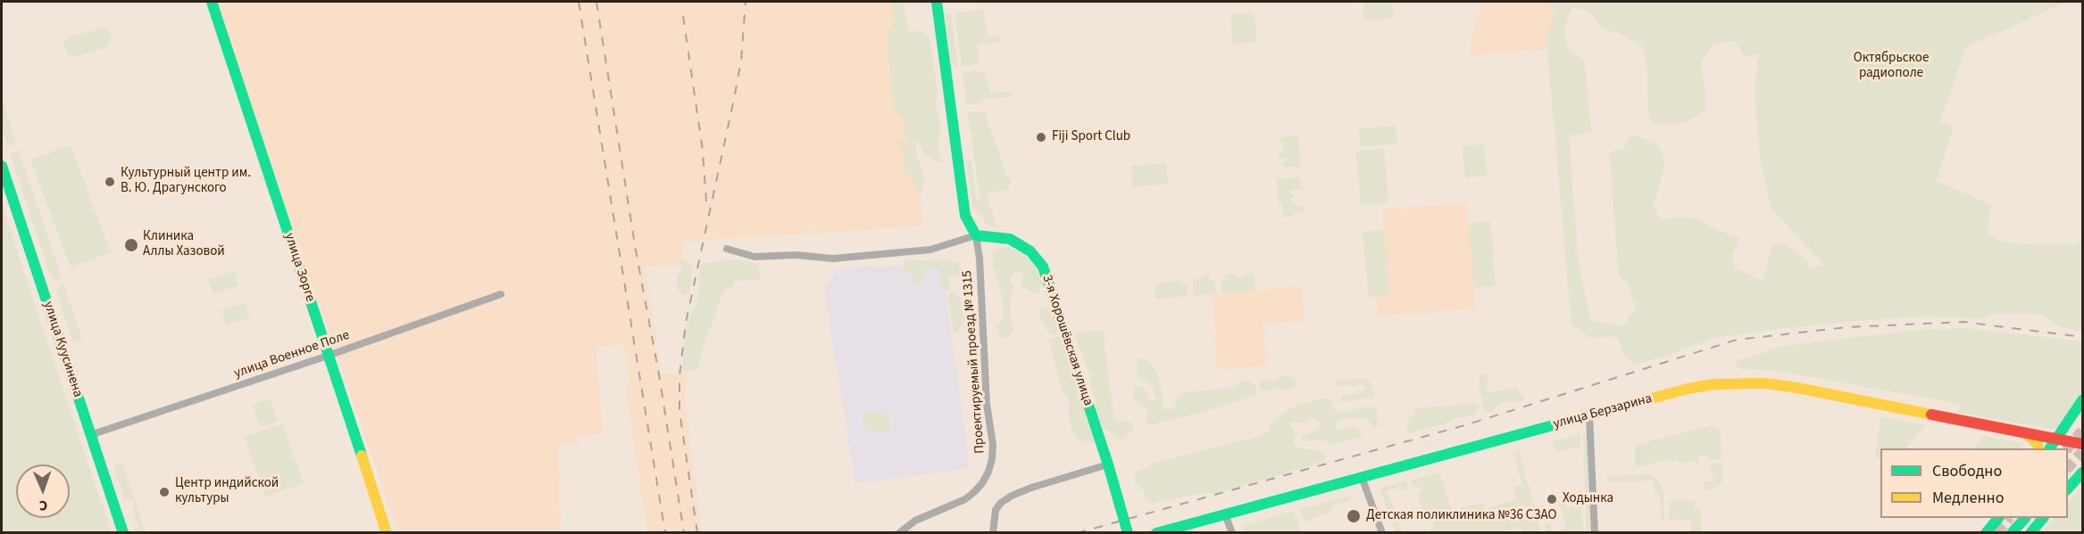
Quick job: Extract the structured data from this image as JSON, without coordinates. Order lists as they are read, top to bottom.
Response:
{
  "streets": {
    "street": [
      "улица Зорге",
      "3-я Хорошёвская улица",
      "улица Куусинена",
      "улица Военное Поле",
      "Проектируемый проезд № 1315",
      "улица Берзарина"
    ]
  },
  "crossings": [
    ["улица Зорге", "улица Военное Поле"],
    ["3-я Хорошёвская улица", "Проектируемый проезд № 1315"],
    ["улица Куусинена", "улица Военное Поле"]
  ],
  "parks": ["Октябрьское радиополе"],
  "places": [
    "Fiji Sport Club",
    "Культурный центр им. В. Ю. Драгунского",
    "Клиника Аллы Хазовой",
    "Центр индийской культуры",
    "Ходынка",
    "Детская поликлиника №36 СЗАО"
  ],
  "legend": ["Свободно", "Медленно"],
  "north": "bottom"
}
